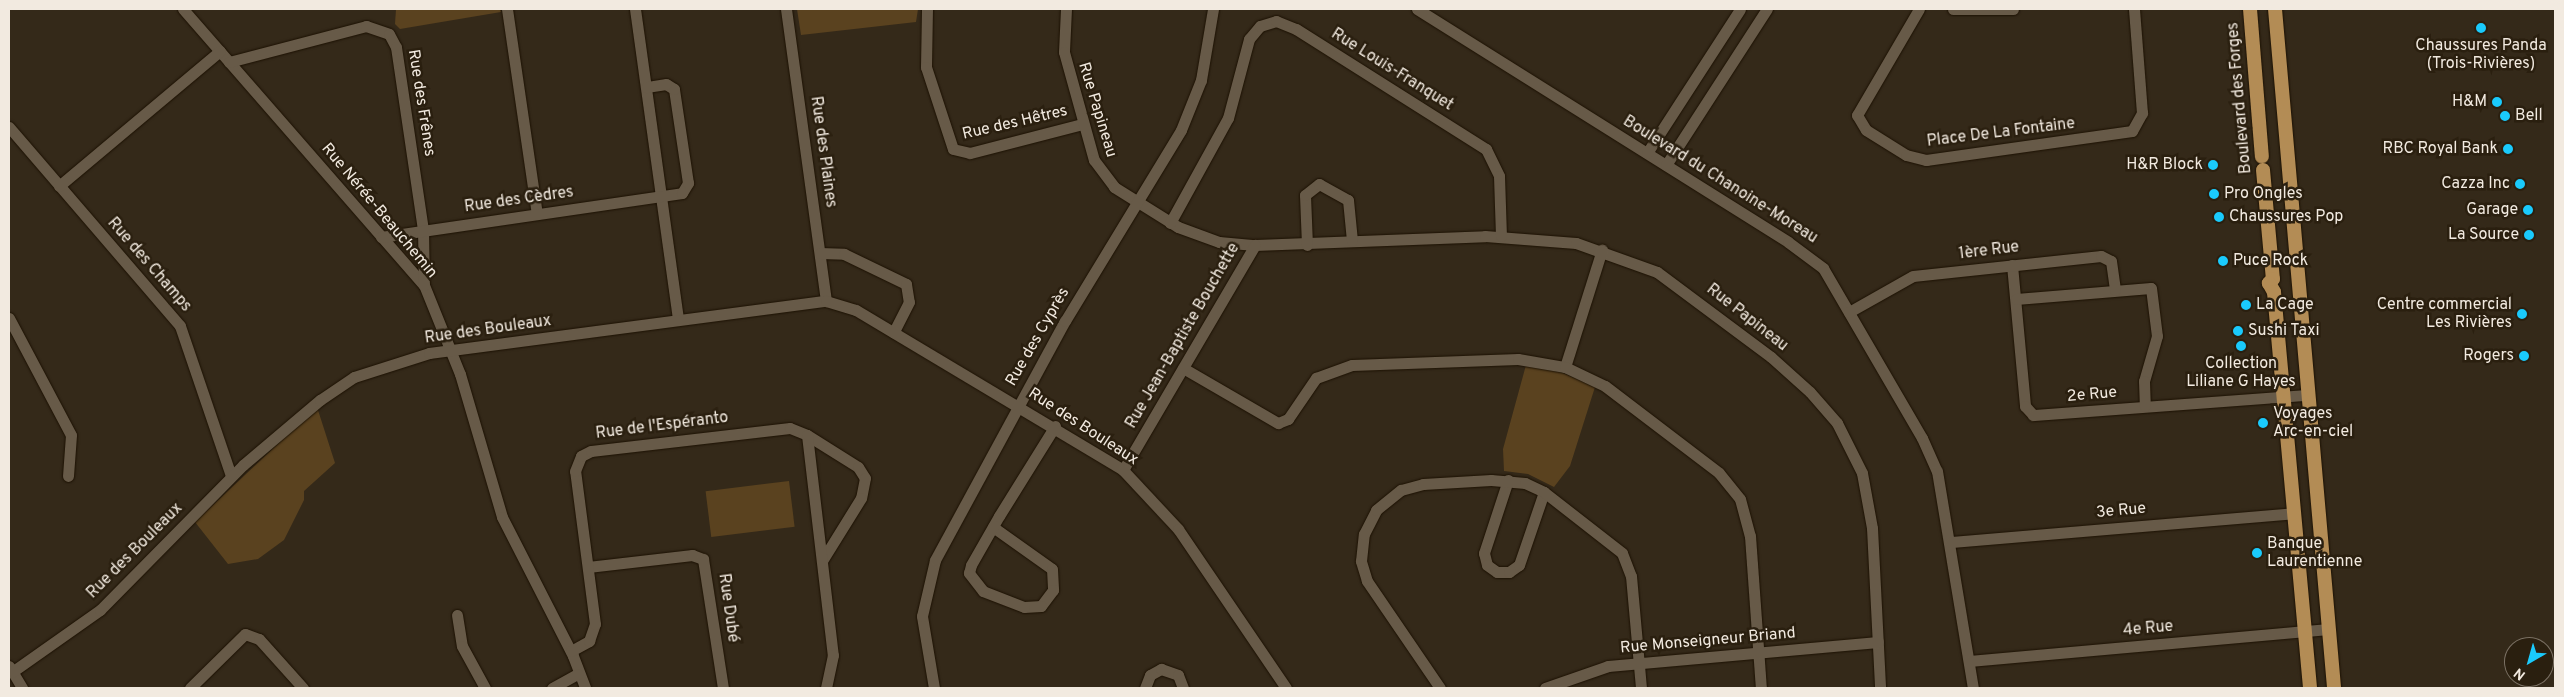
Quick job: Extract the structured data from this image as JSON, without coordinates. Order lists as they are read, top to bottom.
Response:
{
  "streets": {
    "main road": ["Boulevard des Forges"],
    "street": [
      "Rue Louis-Franquet",
      "Rue des Frênes",
      "Rue Papineau",
      "Rue des Hêtres",
      "Place De La Fontaine",
      "Rue des Plaines",
      "Boulevard du Chanoine-Moreau",
      "Rue des Cèdres",
      "Rue Nérée-Beauchemin",
      "1ère Rue",
      "Rue des Champs",
      "Rue des Bouleaux",
      "Rue Jean-Baptiste Bouchette",
      "Rue des Cyprès",
      "2e Rue",
      "Rue de l'Espéranto",
      "3e Rue",
      "Rue Dubé",
      "4e Rue",
      "Rue Monseigneur Briand"
    ]
  },
  "crossings": [
    ["Rue Louis-Franquet", "Rue Papineau"],
    ["Boulevard des Forges", "2e Rue"],
    ["Boulevard des Forges", "3e Rue"],
    ["Boulevard des Forges", "4e Rue"],
    ["Rue des Frênes", "Rue des Cèdres"],
    ["Rue des Frênes", "Rue Nérée-Beauchemin"],
    ["Rue Papineau", "Rue des Hêtres"],
    ["Rue Papineau", "Rue Jean-Baptiste Bouchette"],
    ["Rue Papineau", "Rue des Cyprès"],
    ["Rue Papineau", "Rue Monseigneur Briand"],
    ["Rue des Plaines", "Rue des Bouleaux"],
    ["Boulevard du Chanoine-Moreau", "1ère Rue"],
    ["Boulevard du Chanoine-Moreau", "3e Rue"],
    ["Boulevard du Chanoine-Moreau", "4e Rue"],
    ["Rue des Cèdres", "Rue Nérée-Beauchemin"],
    ["Rue Nérée-Beauchemin", "Rue des Bouleaux"],
    ["Rue Nérée-Beauchemin", "Rue de l'Espéranto"],
    ["1ère Rue", "2e Rue"],
    ["Rue des Champs", "Rue des Bouleaux"],
    ["Rue des Bouleaux", "Rue Jean-Baptiste Bouchette"],
    ["Rue des Bouleaux", "Rue des Cyprès"],
    ["Rue de l'Espéranto", "Rue Dubé"]
  ],
  "places": [
    "Chaussures Panda (Trois-Rivières)",
    "H&M",
    "Bell",
    "RBC Royal Bank",
    "H&R Block",
    "Cazza Inc",
    "Pro Ongles",
    "Garage",
    "Chaussures Pop",
    "La Source",
    "Puce Rock",
    "La Cage",
    "Centre commercial Les Rivières",
    "Sushi Taxi",
    "Collection Liliane G Hayes",
    "Rogers",
    "Voyages Arc-en-ciel",
    "Banque Laurentienne"
  ],
  "north": "bottom left"
}
